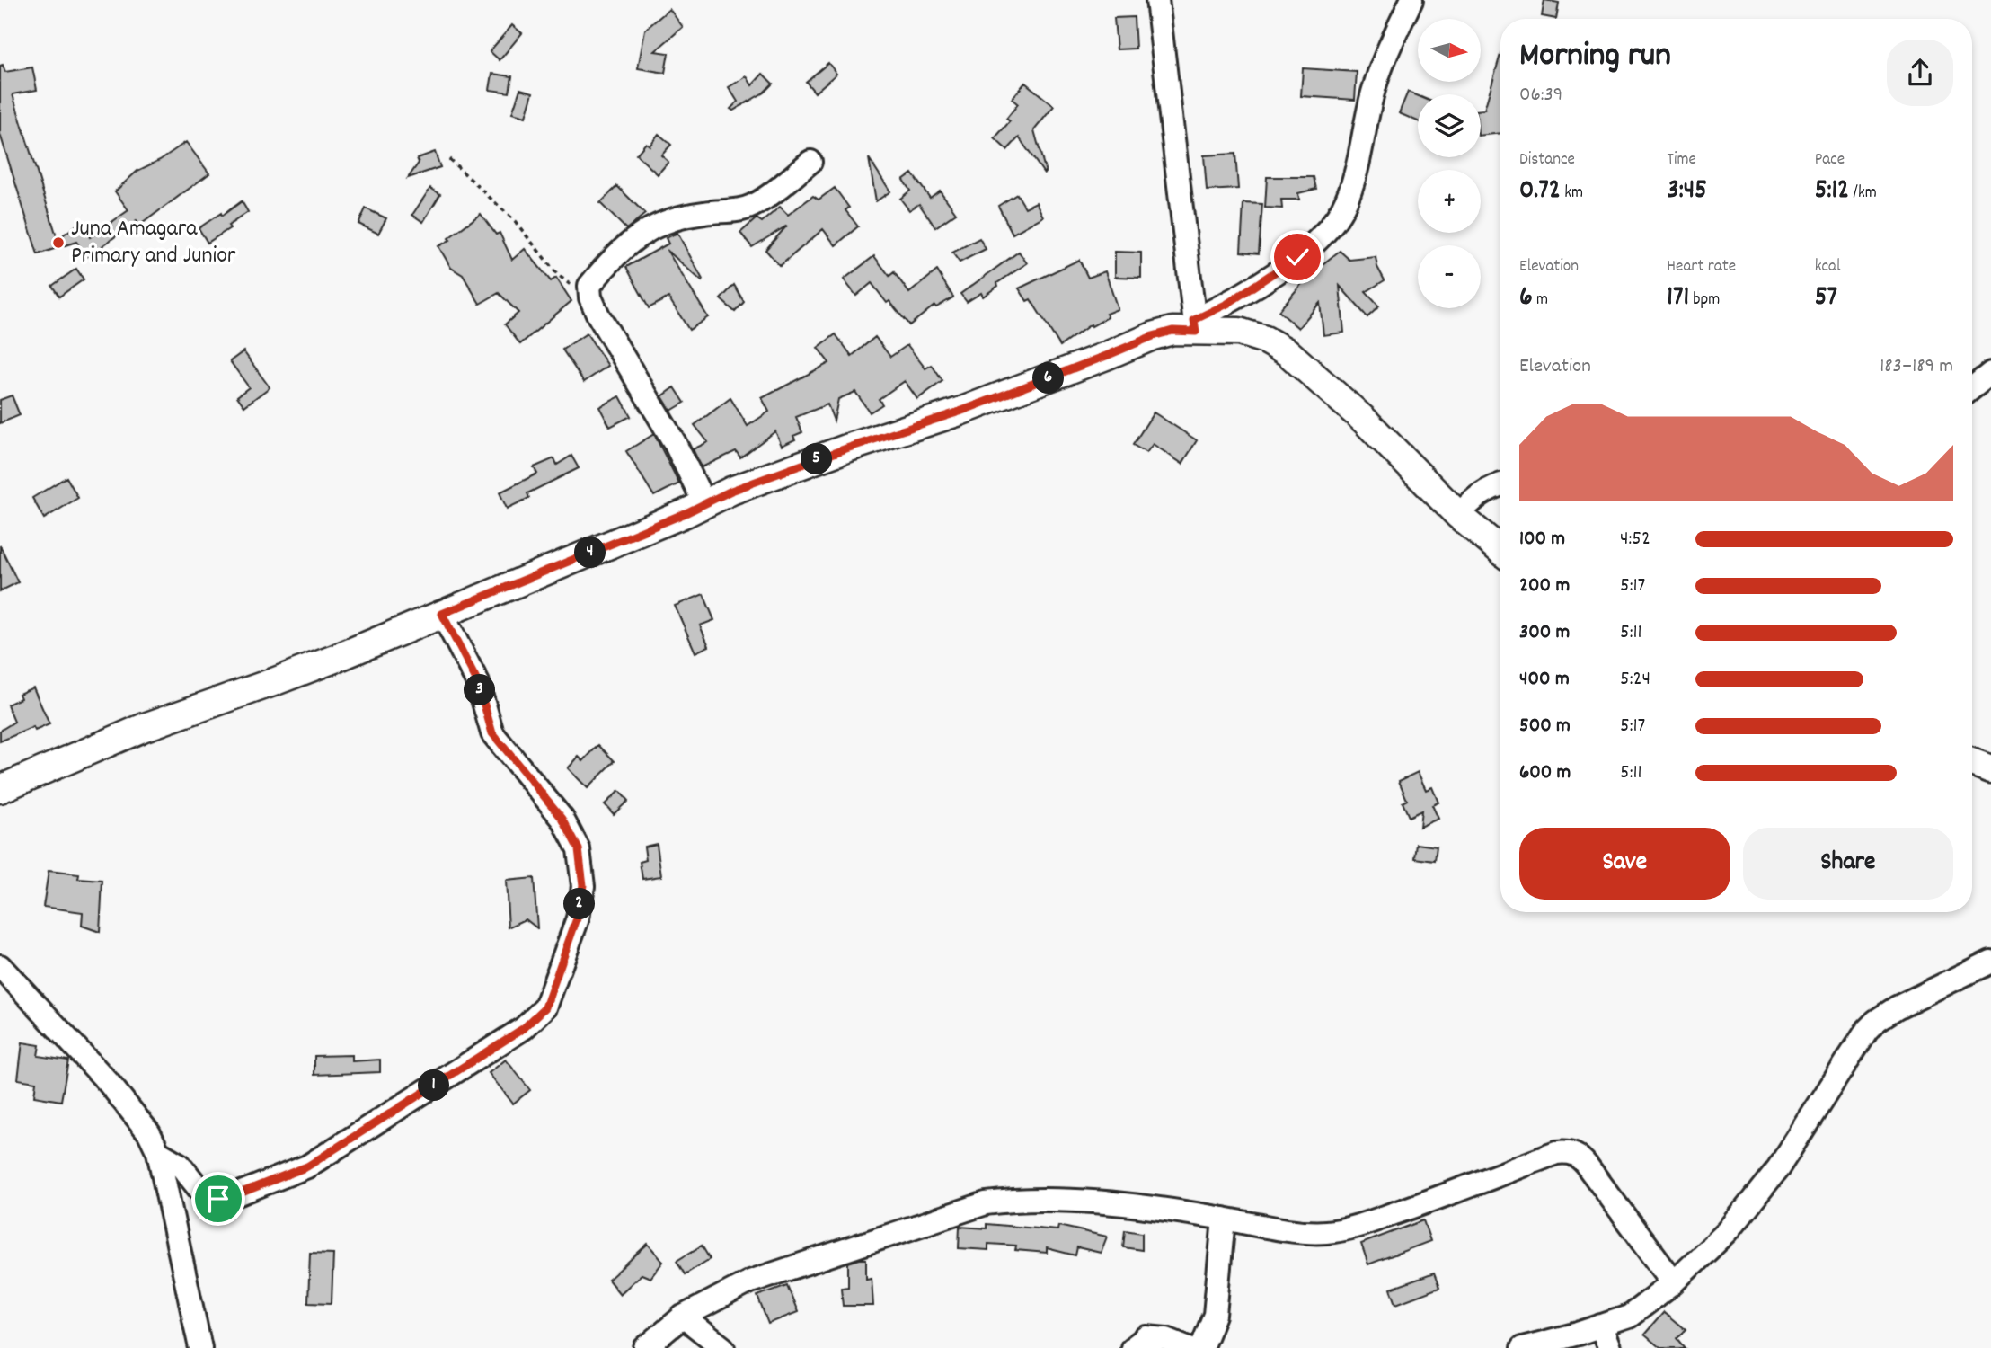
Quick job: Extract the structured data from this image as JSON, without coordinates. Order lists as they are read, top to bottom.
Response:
{
  "places": ["Juna Amagara Primary and Junior"],
  "north": "right",
  "page": {
    "map_buttons": ["+", "−"],
    "heading": ["Morning run", "06:39"],
    "stats": [
      ["Distance", "0.72 km"],
      ["Time", "3:45"],
      ["Pace", "5:12 /km"],
      ["Elevation", "6 m"],
      ["Heart rate", "171 bpm"],
      ["kcal", "57"]
    ],
    "chart": ["Elevation", "183–189 m"],
    "pins": [
      "6",
      "5",
      "4",
      "3",
      "2",
      "1"
    ],
    "list": [
      {
        "name": "100 m",
        "note": "4:52"
      },
      {
        "name": "200 m",
        "note": "5:17"
      },
      {
        "name": "300 m",
        "note": "5:11"
      },
      {
        "name": "400 m",
        "note": "5:24"
      },
      {
        "name": "500 m",
        "note": "5:17"
      },
      {
        "name": "600 m",
        "note": "5:11"
      }
    ],
    "buttons": ["Save", "Share"]
  }
}
